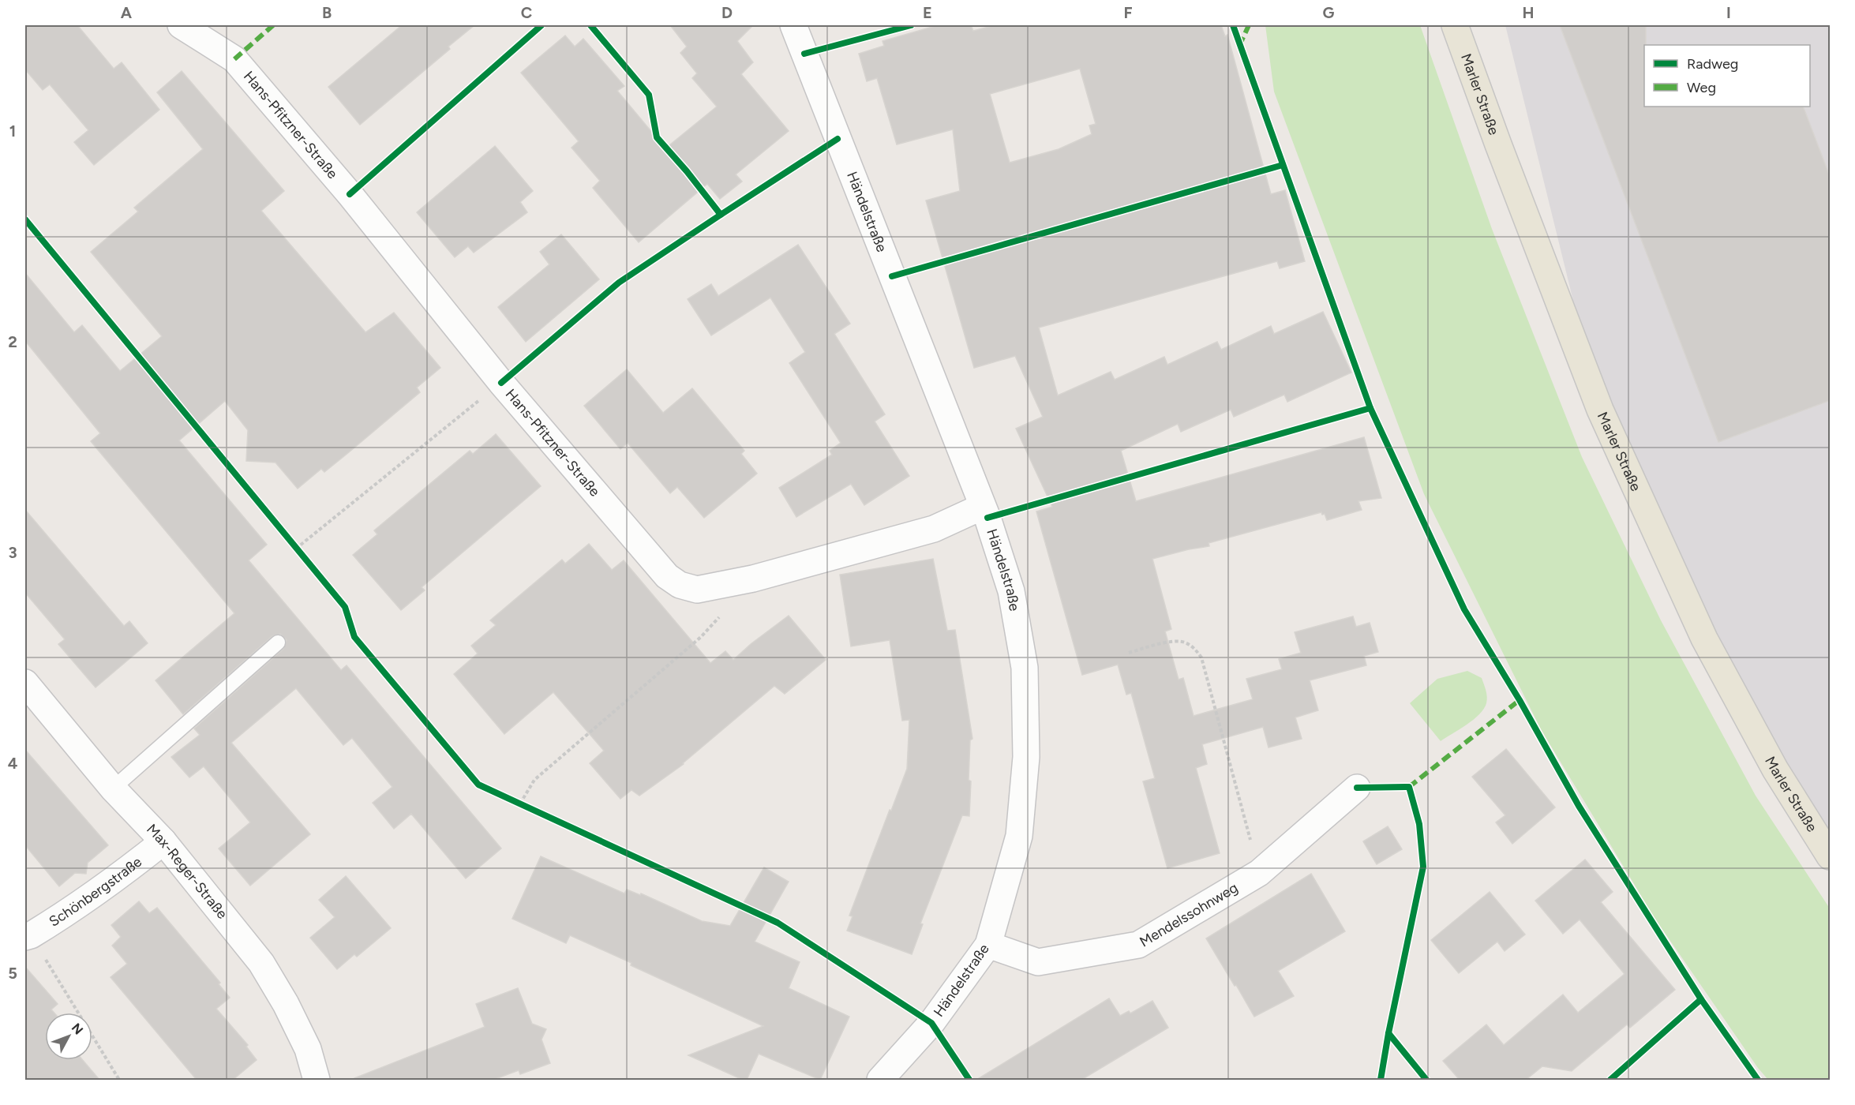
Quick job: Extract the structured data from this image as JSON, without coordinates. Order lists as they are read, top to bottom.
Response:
{
  "streets": {
    "main road": ["Marler Straße"],
    "street": [
      "Hans-Pfitzner-Straße",
      "Händelstraße",
      "Max-Reger-Straße",
      "Schönbergstraße",
      "Mendelssohnweg"
    ]
  },
  "crossings": [
    ["Hans-Pfitzner-Straße", "Händelstraße"],
    ["Händelstraße", "Mendelssohnweg"],
    ["Max-Reger-Straße", "Schönbergstraße"]
  ],
  "legend": ["Radweg", "Weg"],
  "north": "top right",
  "grid": {
    "columns": [
      "A",
      "B",
      "C",
      "D",
      "E",
      "F",
      "G",
      "H",
      "I"
    ],
    "rows": [
      "1",
      "2",
      "3",
      "4",
      "5"
    ]
  }
}
